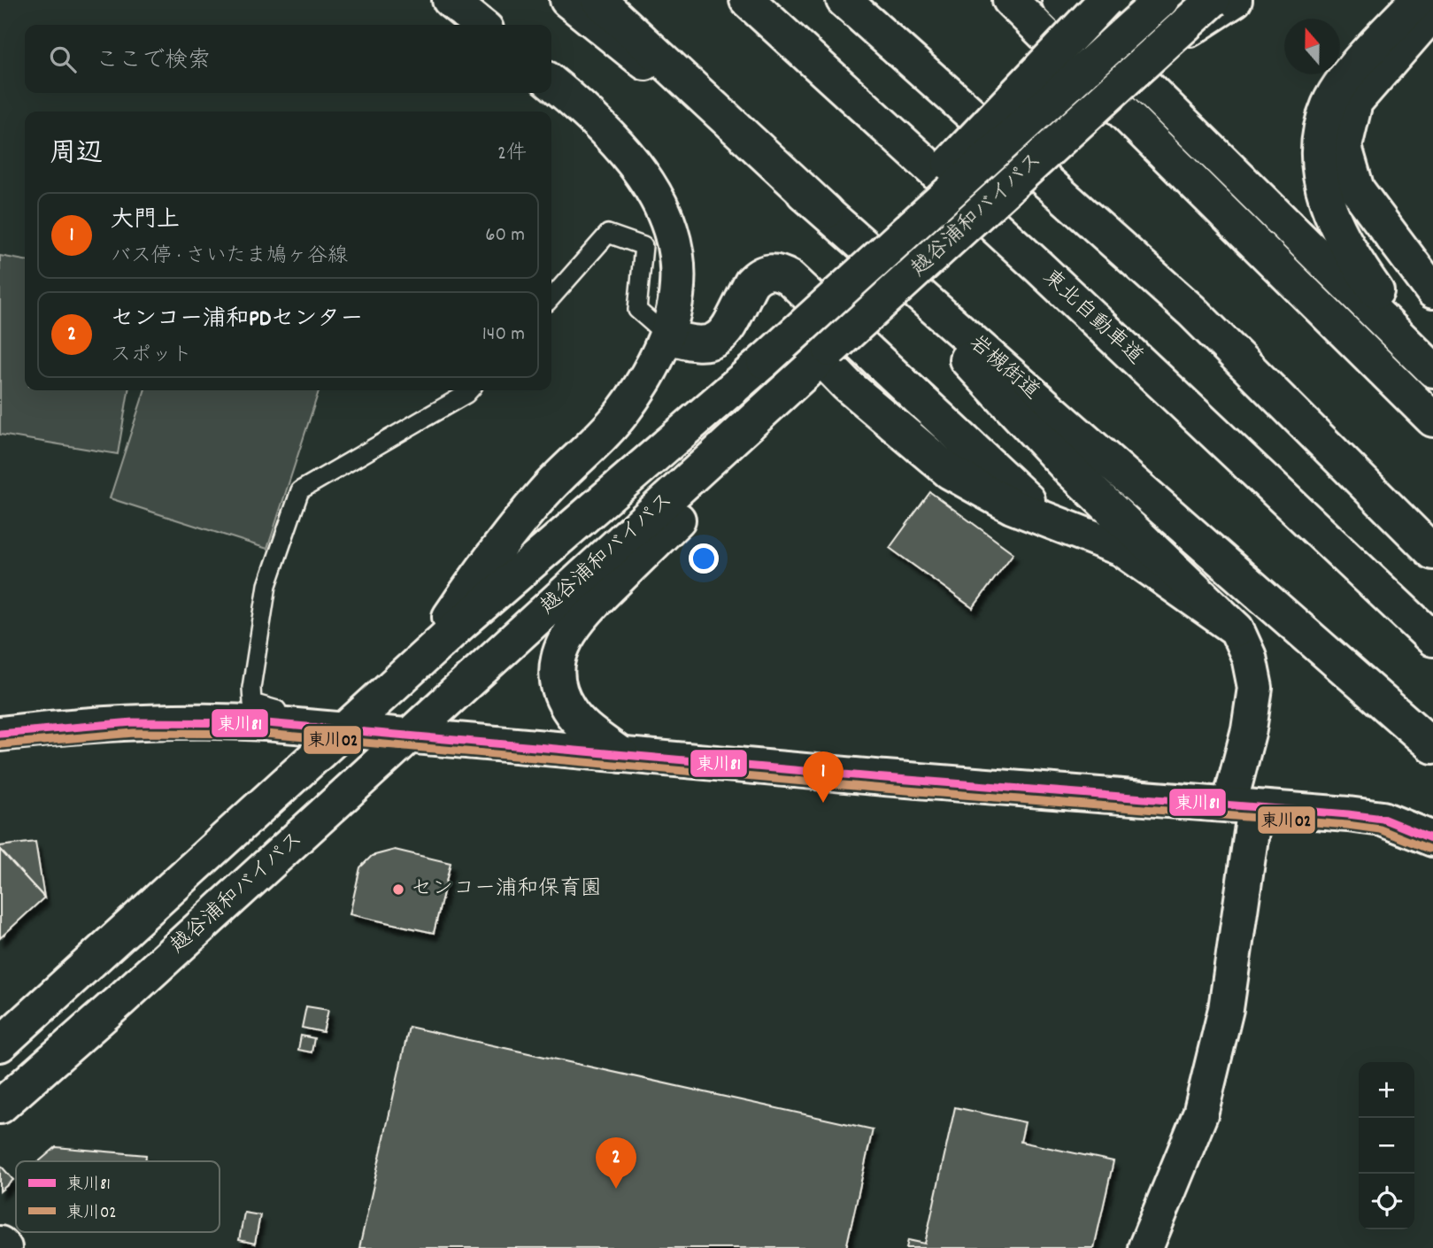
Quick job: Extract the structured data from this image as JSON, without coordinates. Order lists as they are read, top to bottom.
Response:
{
  "streets": {
    "main road": ["越谷浦和バイパス", "東北自動車道", "岩槻街道"]
  },
  "places": ["センコー浦和保育園"],
  "lines": ["transit line 東川81", "transit line 東川02"],
  "legend": ["東川81", "東川02"],
  "north": "top",
  "page": {
    "search": "ここで検索",
    "heading": ["周辺", "2件"],
    "list": [
      {
        "mark": "1",
        "name": "大門上",
        "note": "バス停 · さいたま鳩ヶ谷線",
        "value": "60 m"
      },
      {
        "mark": "2",
        "name": "センコー浦和PDセンター",
        "note": "スポット",
        "value": "140 m"
      }
    ],
    "pins": ["1", "2"],
    "map_buttons": ["+", "−"]
  }
}
